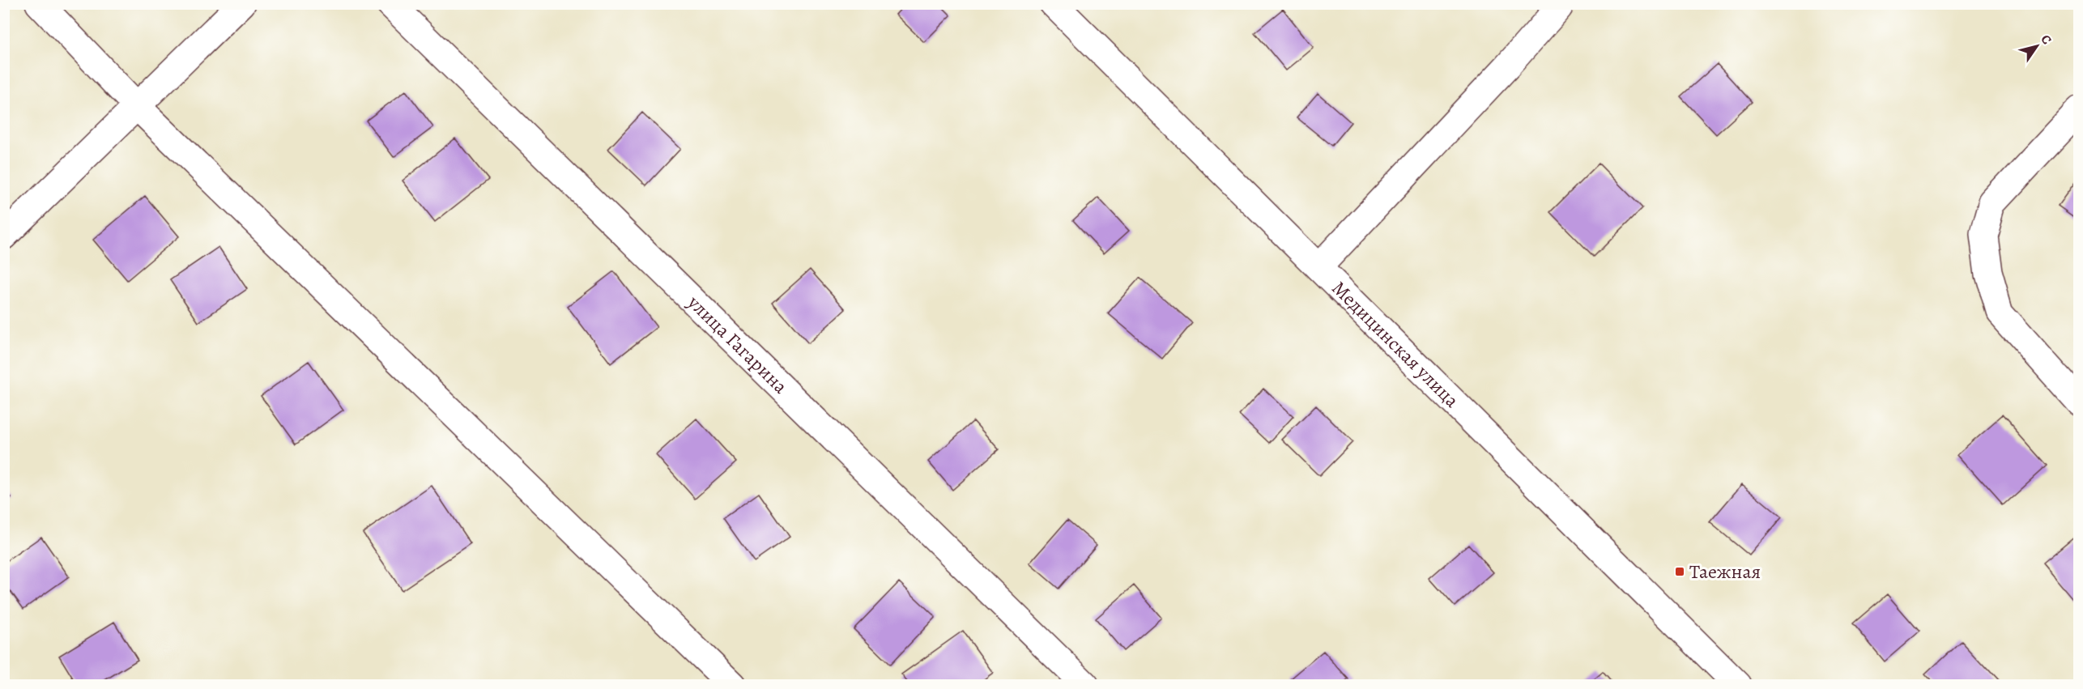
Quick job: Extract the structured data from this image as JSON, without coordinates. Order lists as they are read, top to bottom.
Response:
{
  "streets": {
    "street": ["улица Гагарина", "Медицинская улица"]
  },
  "places": {
    "transit": ["Таежная"]
  },
  "north": "top right"
}
